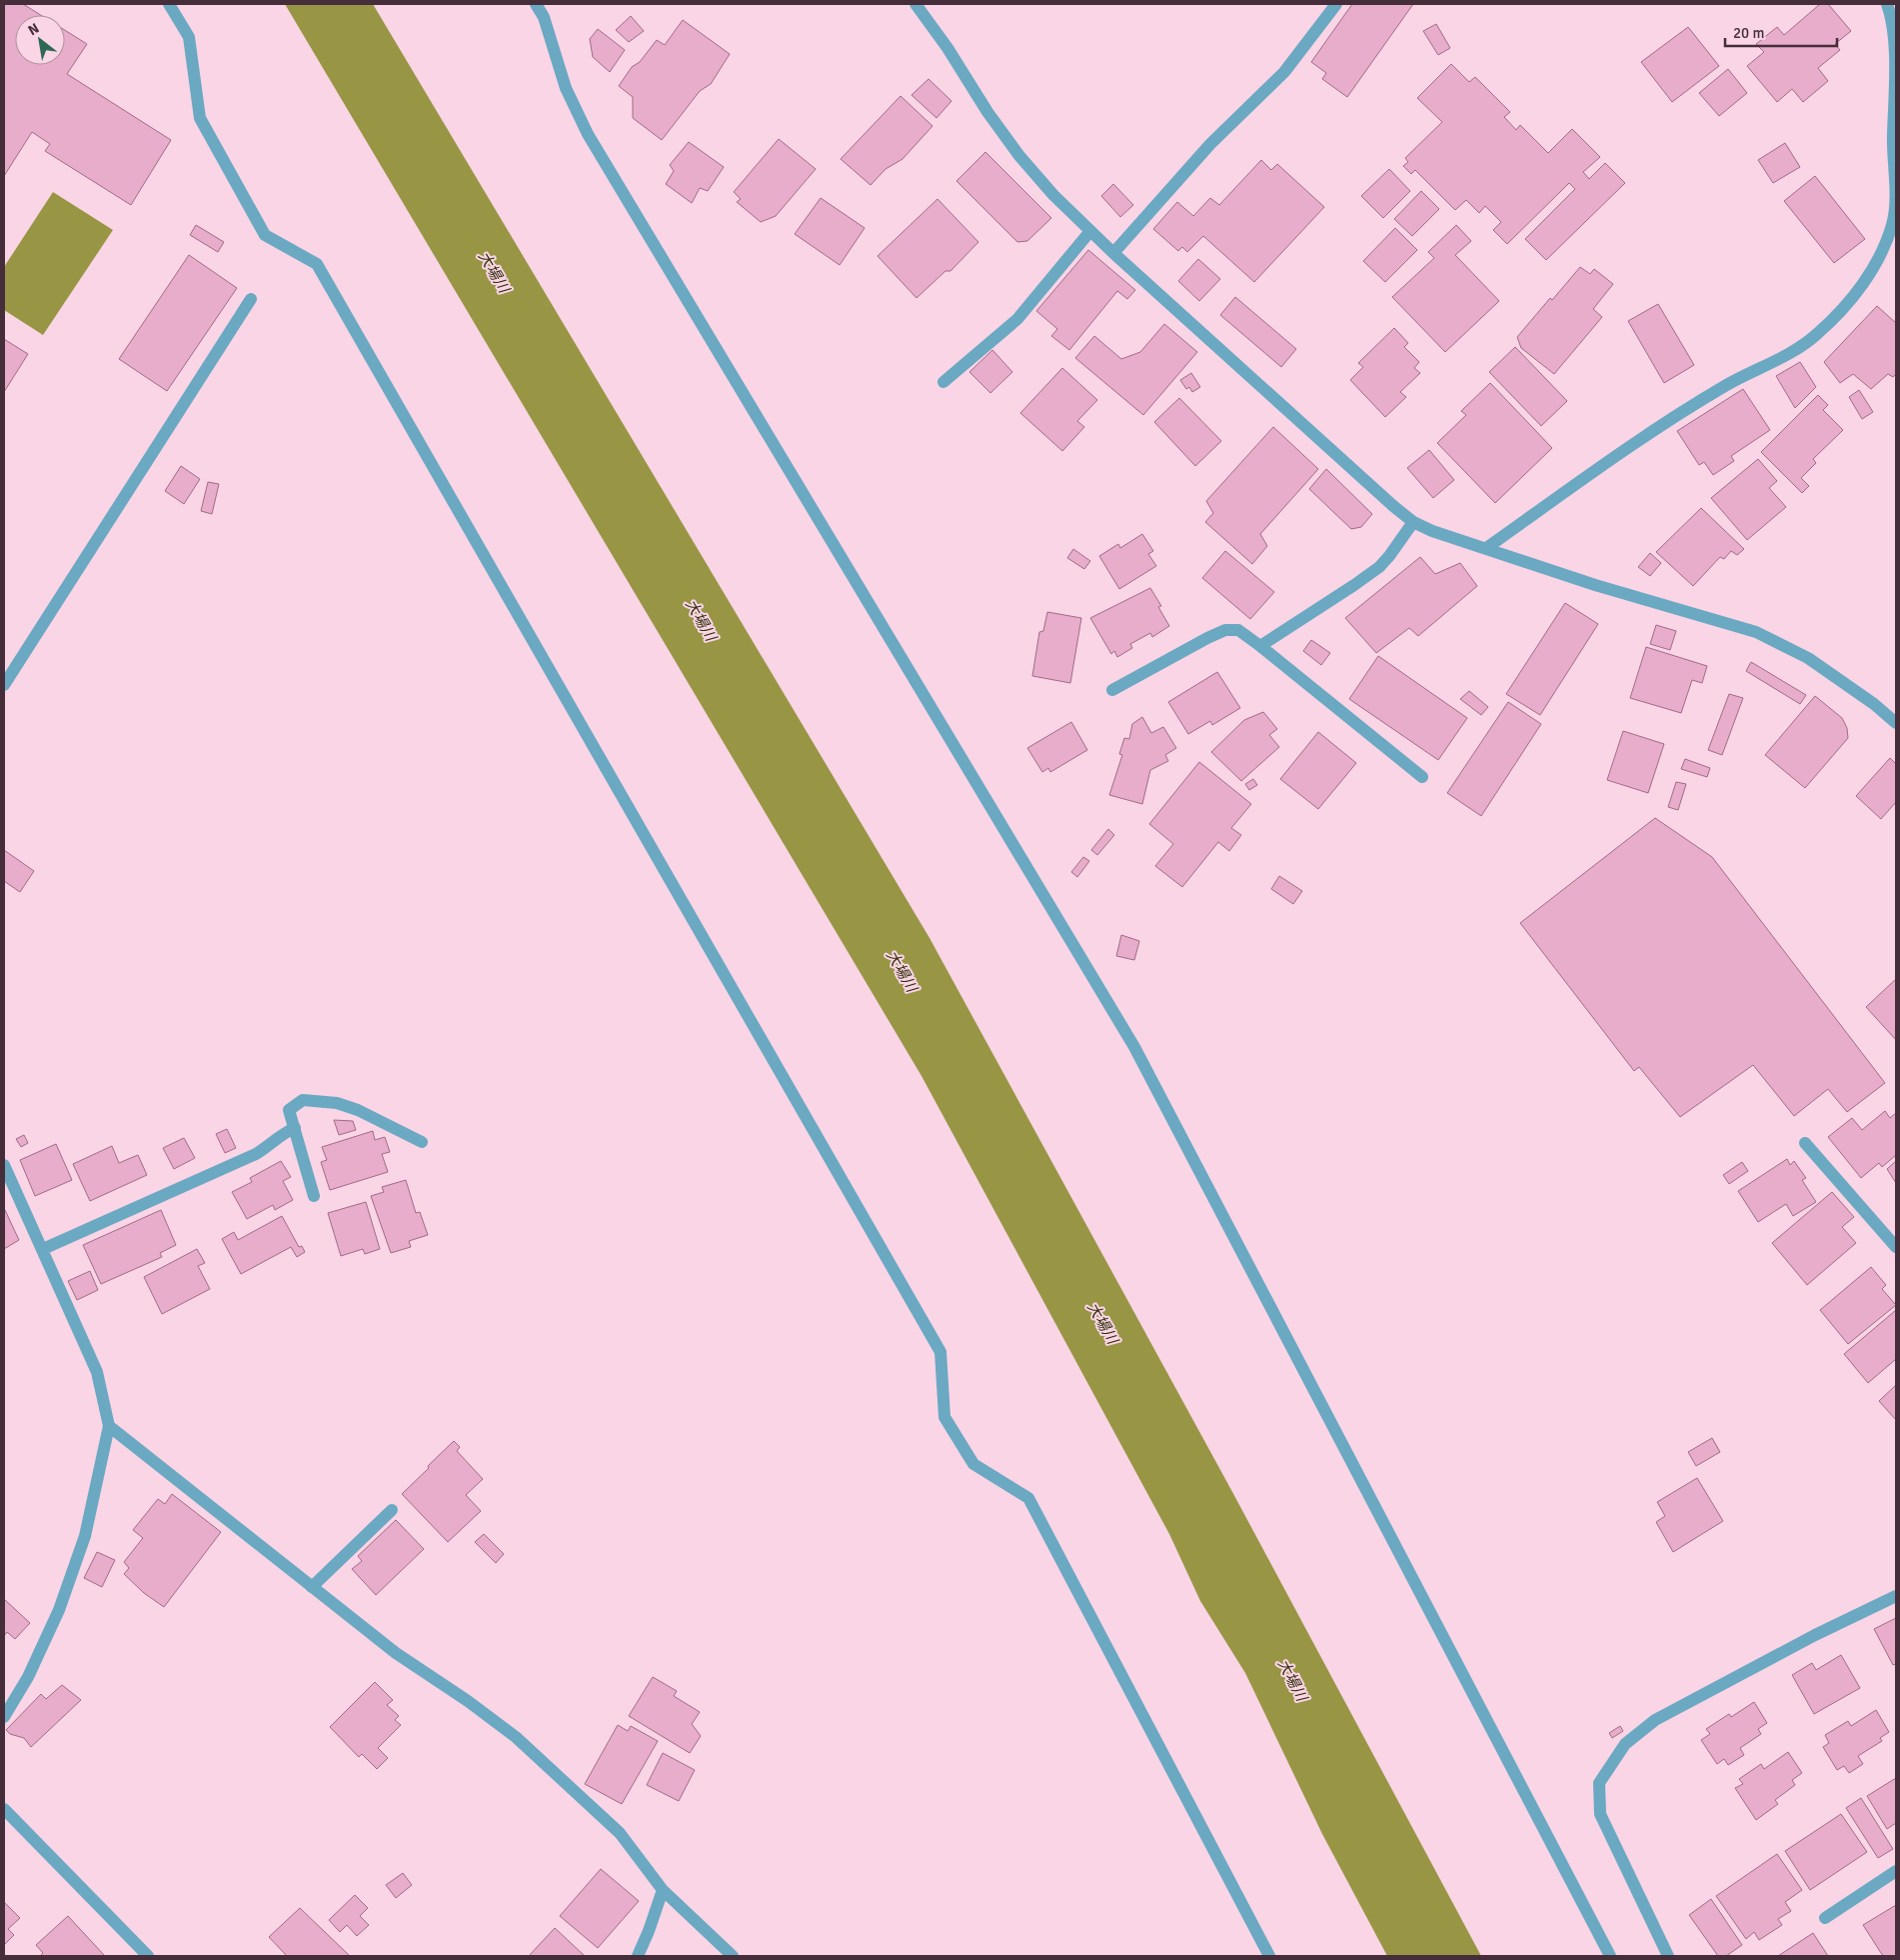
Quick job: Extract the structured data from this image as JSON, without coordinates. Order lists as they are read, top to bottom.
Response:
{
  "water": ["大場川"],
  "scale_bar": "20 m",
  "north": "top left"
}
